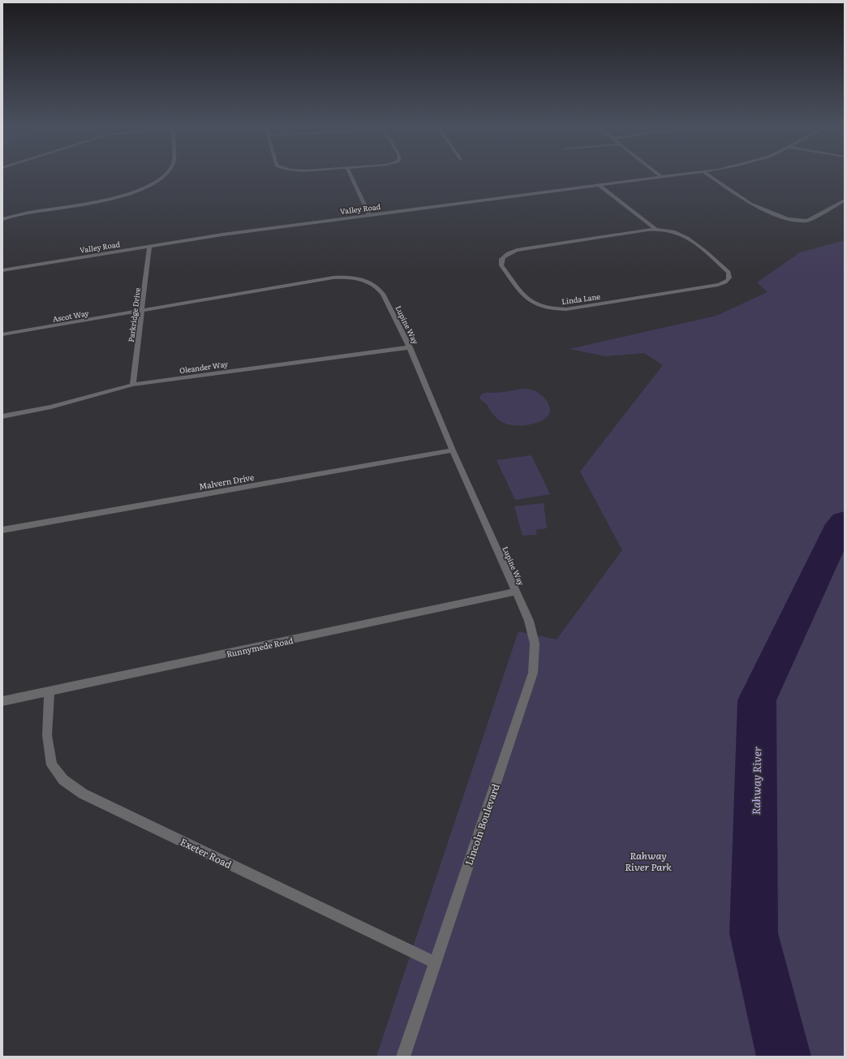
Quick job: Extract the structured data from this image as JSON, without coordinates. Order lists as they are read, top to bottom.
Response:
{
  "streets": {
    "street": [
      "Valley Road",
      "Linda Lane",
      "Parkridge Drive",
      "Ascot Way",
      "Lupine Way",
      "Oleander Way",
      "Malvern Drive",
      "Runnymede Road",
      "Lincoln Boulevard",
      "Exeter Road"
    ]
  },
  "crossings": [
    ["Valley Road", "Linda Lane"],
    ["Valley Road", "Parkridge Drive"],
    ["Parkridge Drive", "Ascot Way"],
    ["Parkridge Drive", "Lupine Way"],
    ["Parkridge Drive", "Oleander Way"],
    ["Ascot Way", "Lupine Way"],
    ["Lupine Way", "Oleander Way"],
    ["Lupine Way", "Malvern Drive"],
    ["Lupine Way", "Runnymede Road"],
    ["Lupine Way", "Lincoln Boulevard"],
    ["Runnymede Road", "Lincoln Boulevard"],
    ["Runnymede Road", "Exeter Road"],
    ["Lincoln Boulevard", "Exeter Road"]
  ],
  "water": ["Rahway River"],
  "parks": ["Rahway River Park"]
}
